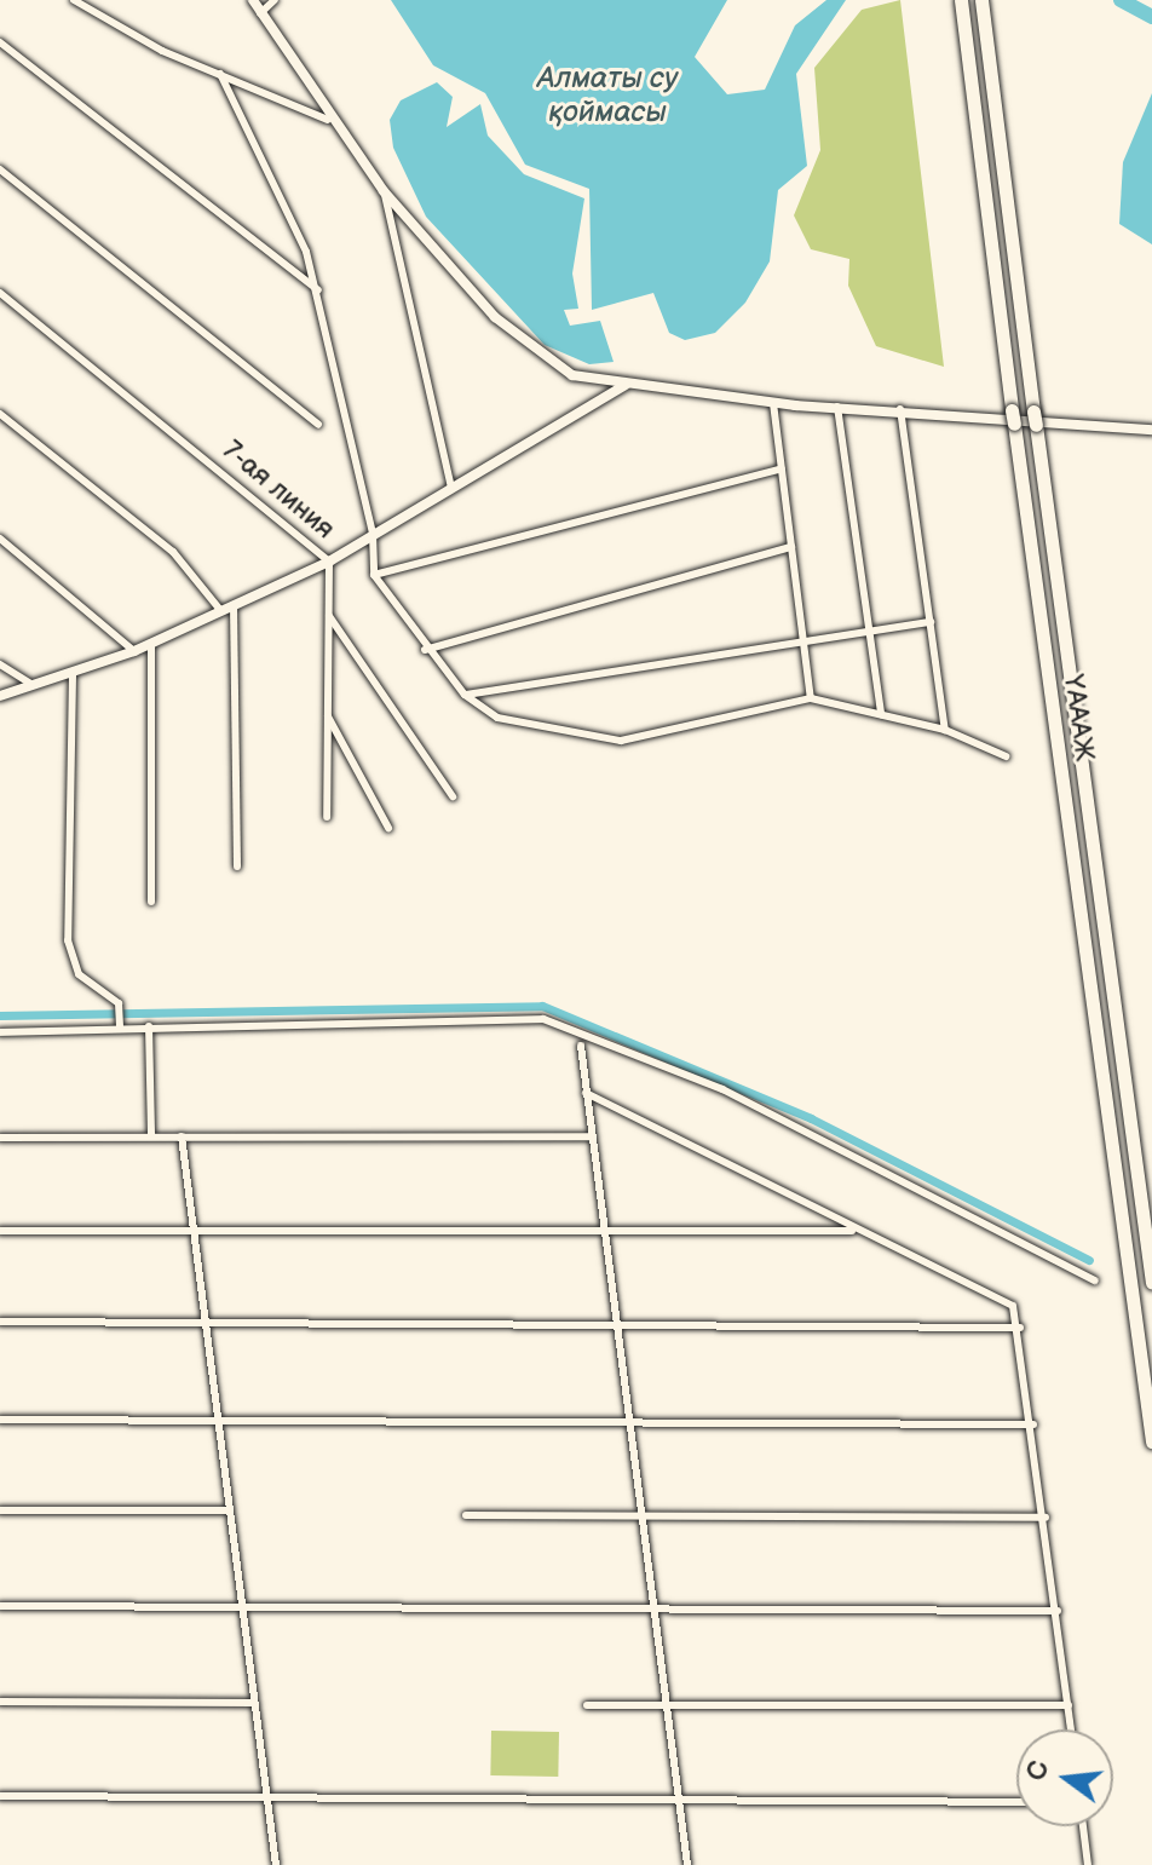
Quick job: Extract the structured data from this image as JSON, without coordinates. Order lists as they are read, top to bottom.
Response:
{
  "streets": {
    "highway": ["ҮАААЖ"],
    "street": ["7-ая линия"]
  },
  "water": ["Алматы су қоймасы"],
  "north": "left"
}
